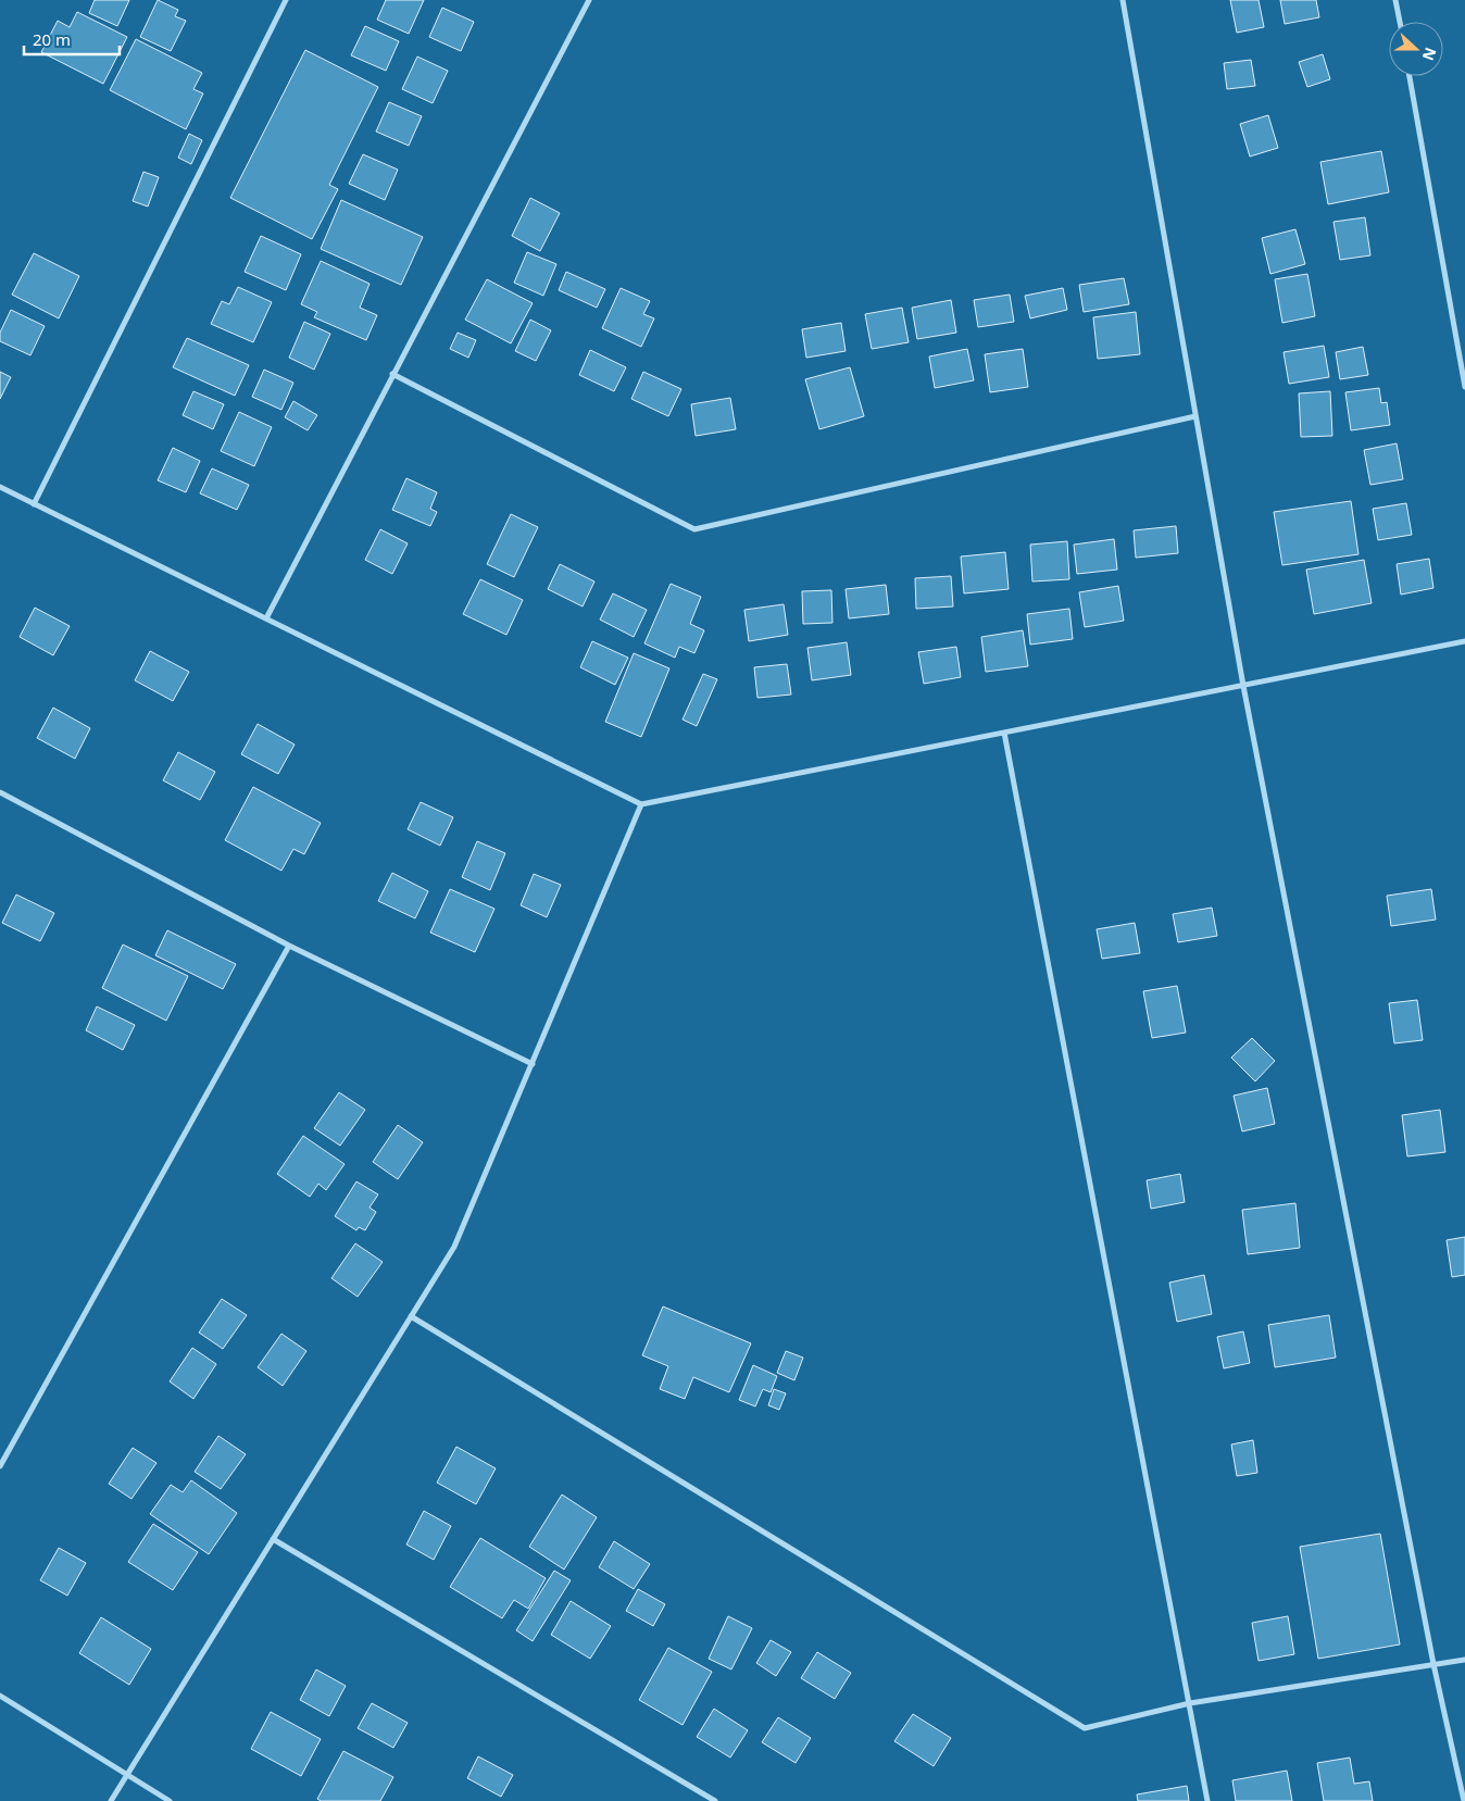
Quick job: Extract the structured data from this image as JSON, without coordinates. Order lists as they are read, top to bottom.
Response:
{
  "scale_bar": "20 m",
  "north": "right"
}
